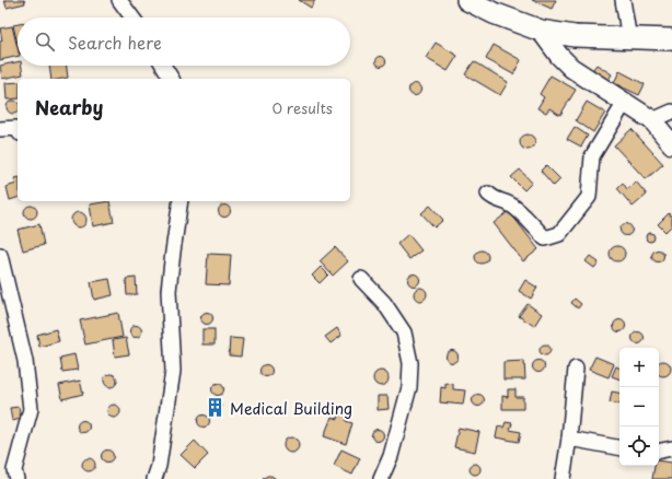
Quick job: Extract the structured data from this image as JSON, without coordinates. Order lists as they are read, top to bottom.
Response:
{
  "places": {
    "building": ["Medical Building"]
  },
  "page": {
    "search": "Search here",
    "heading": ["Nearby", "0 results"],
    "map_buttons": ["+", "−"]
  }
}
